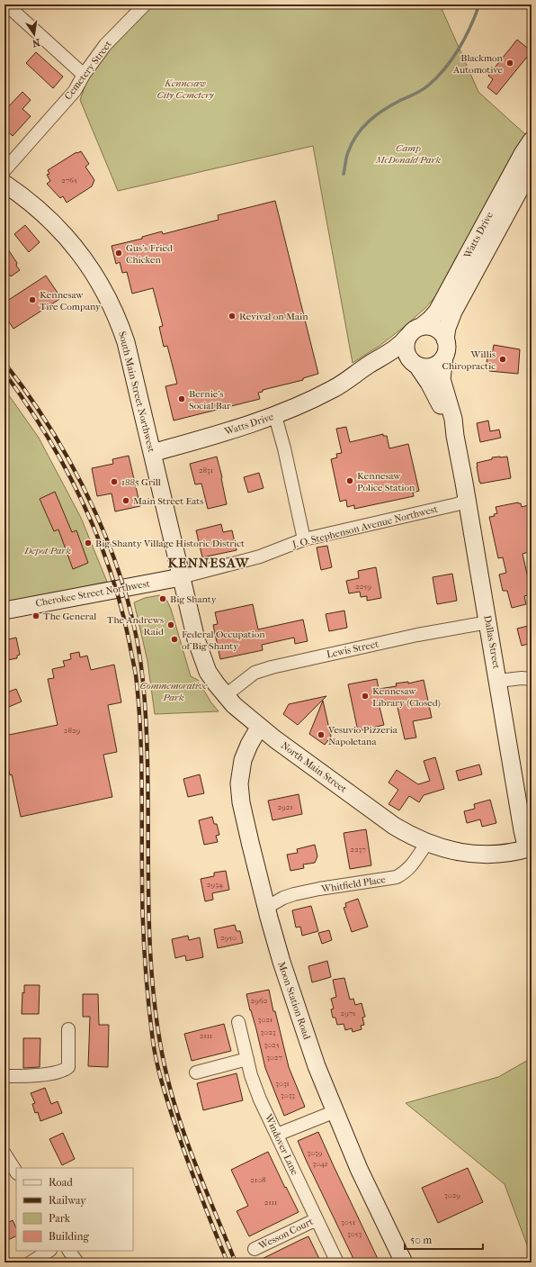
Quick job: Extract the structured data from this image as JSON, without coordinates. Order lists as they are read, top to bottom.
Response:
{
  "streets": {
    "main road": [
      "Watts Drive",
      "South Main Street Northwest",
      "Cherokee Street Northwest",
      "Dallas Street",
      "North Main Street",
      "Moon Station Road"
    ],
    "street": [
      "Cemetery Street",
      "J. O. Stephenson Avenue Northwest",
      "Lewis Street",
      "Whitfield Place",
      "Windover Lane",
      "Wesson Court"
    ]
  },
  "crossings": [
    ["Watts Drive", "South Main Street Northwest"],
    ["Watts Drive", "Dallas Street"],
    ["South Main Street Northwest", "J. O. Stephenson Avenue Northwest"],
    ["South Main Street Northwest", "Cherokee Street Northwest"],
    ["South Main Street Northwest", "North Main Street"],
    ["J. O. Stephenson Avenue Northwest", "Cherokee Street Northwest"],
    ["J. O. Stephenson Avenue Northwest", "Dallas Street"],
    ["J. O. Stephenson Avenue Northwest", "North Main Street"],
    ["Cherokee Street Northwest", "North Main Street"],
    ["Dallas Street", "Lewis Street"],
    ["Dallas Street", "North Main Street"],
    ["Lewis Street", "North Main Street"],
    ["North Main Street", "Whitfield Place"],
    ["North Main Street", "Moon Station Road"],
    ["Whitfield Place", "Moon Station Road"],
    ["Windover Lane", "Wesson Court"]
  ],
  "districts": ["KENNESAW"],
  "parks": [
    "Kennesaw City Cemetery",
    "Camp McDonald Park",
    "Depot Park",
    "Commemorative Park"
  ],
  "places": [
    "Blackmon Automotive",
    "Gus's Fried Chicken",
    "Kennesaw Tire Company",
    "Revival on Main",
    "Willis Chiropractic",
    "Bernie's Social Bar",
    "Kennesaw Police Station",
    "1885 Grill",
    "Main Street Eats",
    "Big Shanty Village Historic District",
    "Big Shanty",
    "The General",
    "The Andrews Raid",
    "Federal Occupation of Big Shanty",
    "Kennesaw Library (Closed)",
    "Vesuvio Pizzeria Napoletana"
  ],
  "house_numbers": [
    "2765",
    "2831",
    "2259",
    "2829",
    "2921",
    "2237",
    "2934",
    "2950",
    "2962",
    "2971",
    "3021",
    "3023",
    "2111",
    "3025",
    "3027",
    "3031",
    "3033",
    "3039",
    "3041",
    "2108",
    "3029",
    "2111",
    "3051",
    "3053"
  ],
  "legend": [
    "Road",
    "Railway",
    "Park",
    "Building"
  ],
  "scale_bar": "50 m",
  "north": "bottom"
}
